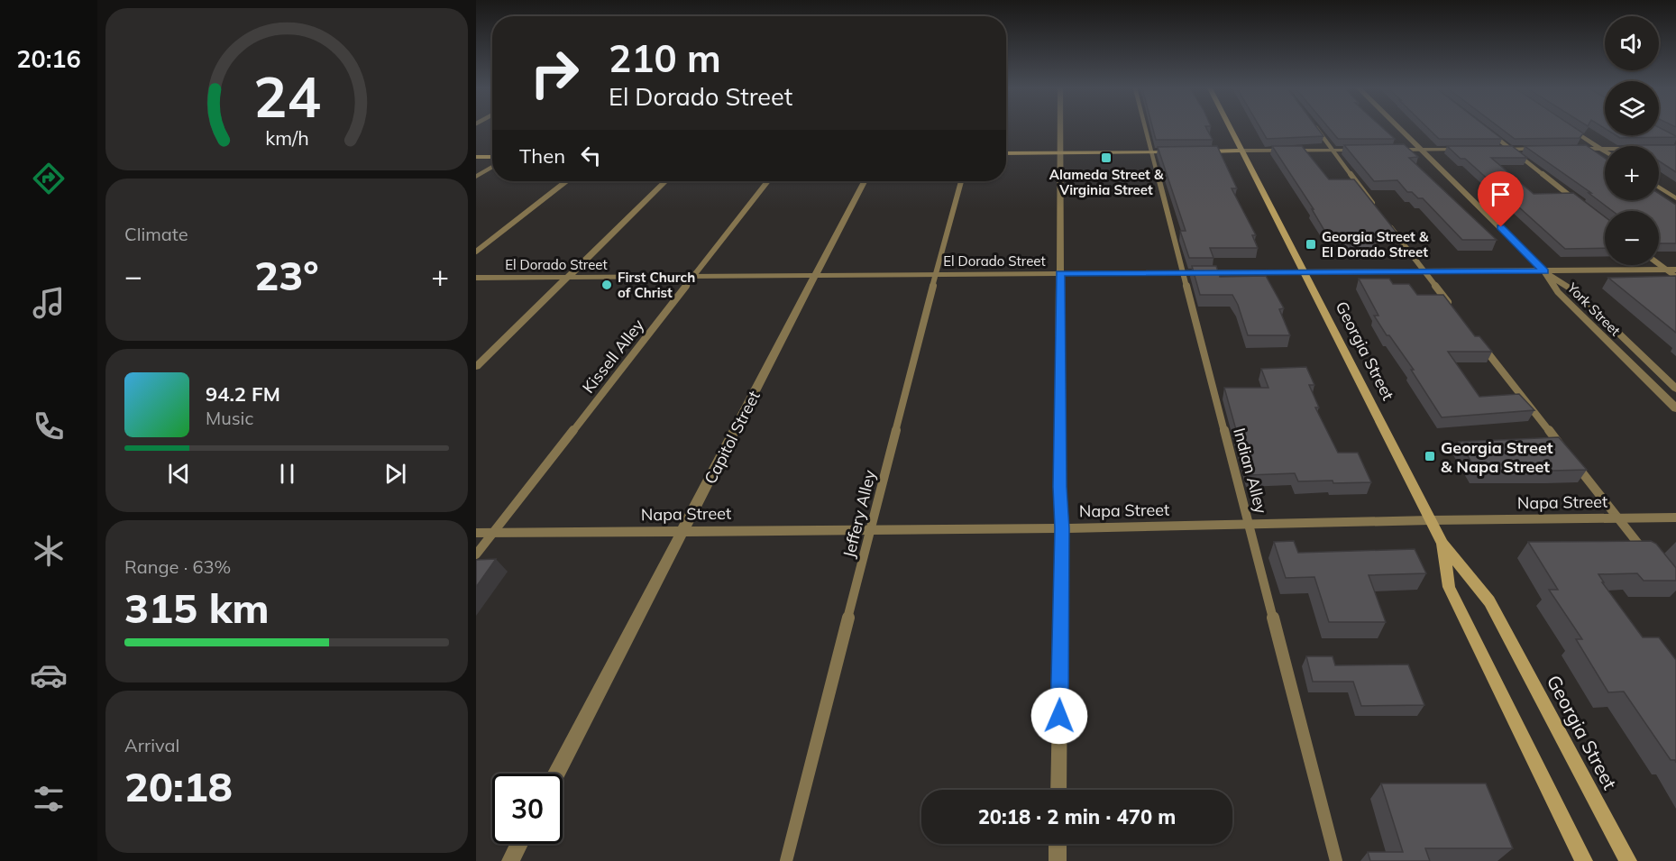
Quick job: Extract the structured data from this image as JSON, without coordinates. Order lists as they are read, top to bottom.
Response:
{
  "streets": {
    "main road": ["Georgia Street"],
    "street": [
      "El Dorado Street",
      "York Street",
      "Capitol Street",
      "Napa Street"
    ],
    "lane": ["Kissell Alley", "Indian Alley", "Jeffery Alley"]
  },
  "crossings": [
    ["El Dorado Street", "York Street"],
    ["El Dorado Street", "Georgia Street"],
    ["El Dorado Street", "Kissell Alley"],
    ["El Dorado Street", "Capitol Street"],
    ["El Dorado Street", "Indian Alley"],
    ["El Dorado Street", "Jeffery Alley"],
    ["Georgia Street", "Napa Street"],
    ["Kissell Alley", "Napa Street"],
    ["Capitol Street", "Napa Street"],
    ["Indian Alley", "Napa Street"],
    ["Napa Street", "Jeffery Alley"]
  ],
  "places": {
    "transit": ["Alameda Street & Virginia Street", "Georgia Street & El Dorado Street", "Georgia Street & Napa Street"],
    "other": ["First Church of Christ"]
  },
  "page": {
    "tabs": "20:16",
    "map_buttons": ["+", "−"],
    "turn": ["210 m", "El Dorado Street"],
    "then": "Then",
    "tile": [
      "Climate",
      ["Range · 63%", "315 km"],
      ["Arrival", "20:18"]
    ],
    "heat": ["−", "23°", "+"],
    "song": ["94.2 FM", "Music"],
    "limit": "30",
    "trip": "20:18 · 2 min · 470 m",
    "gauge": ["24", "km/h"]
  }
}
